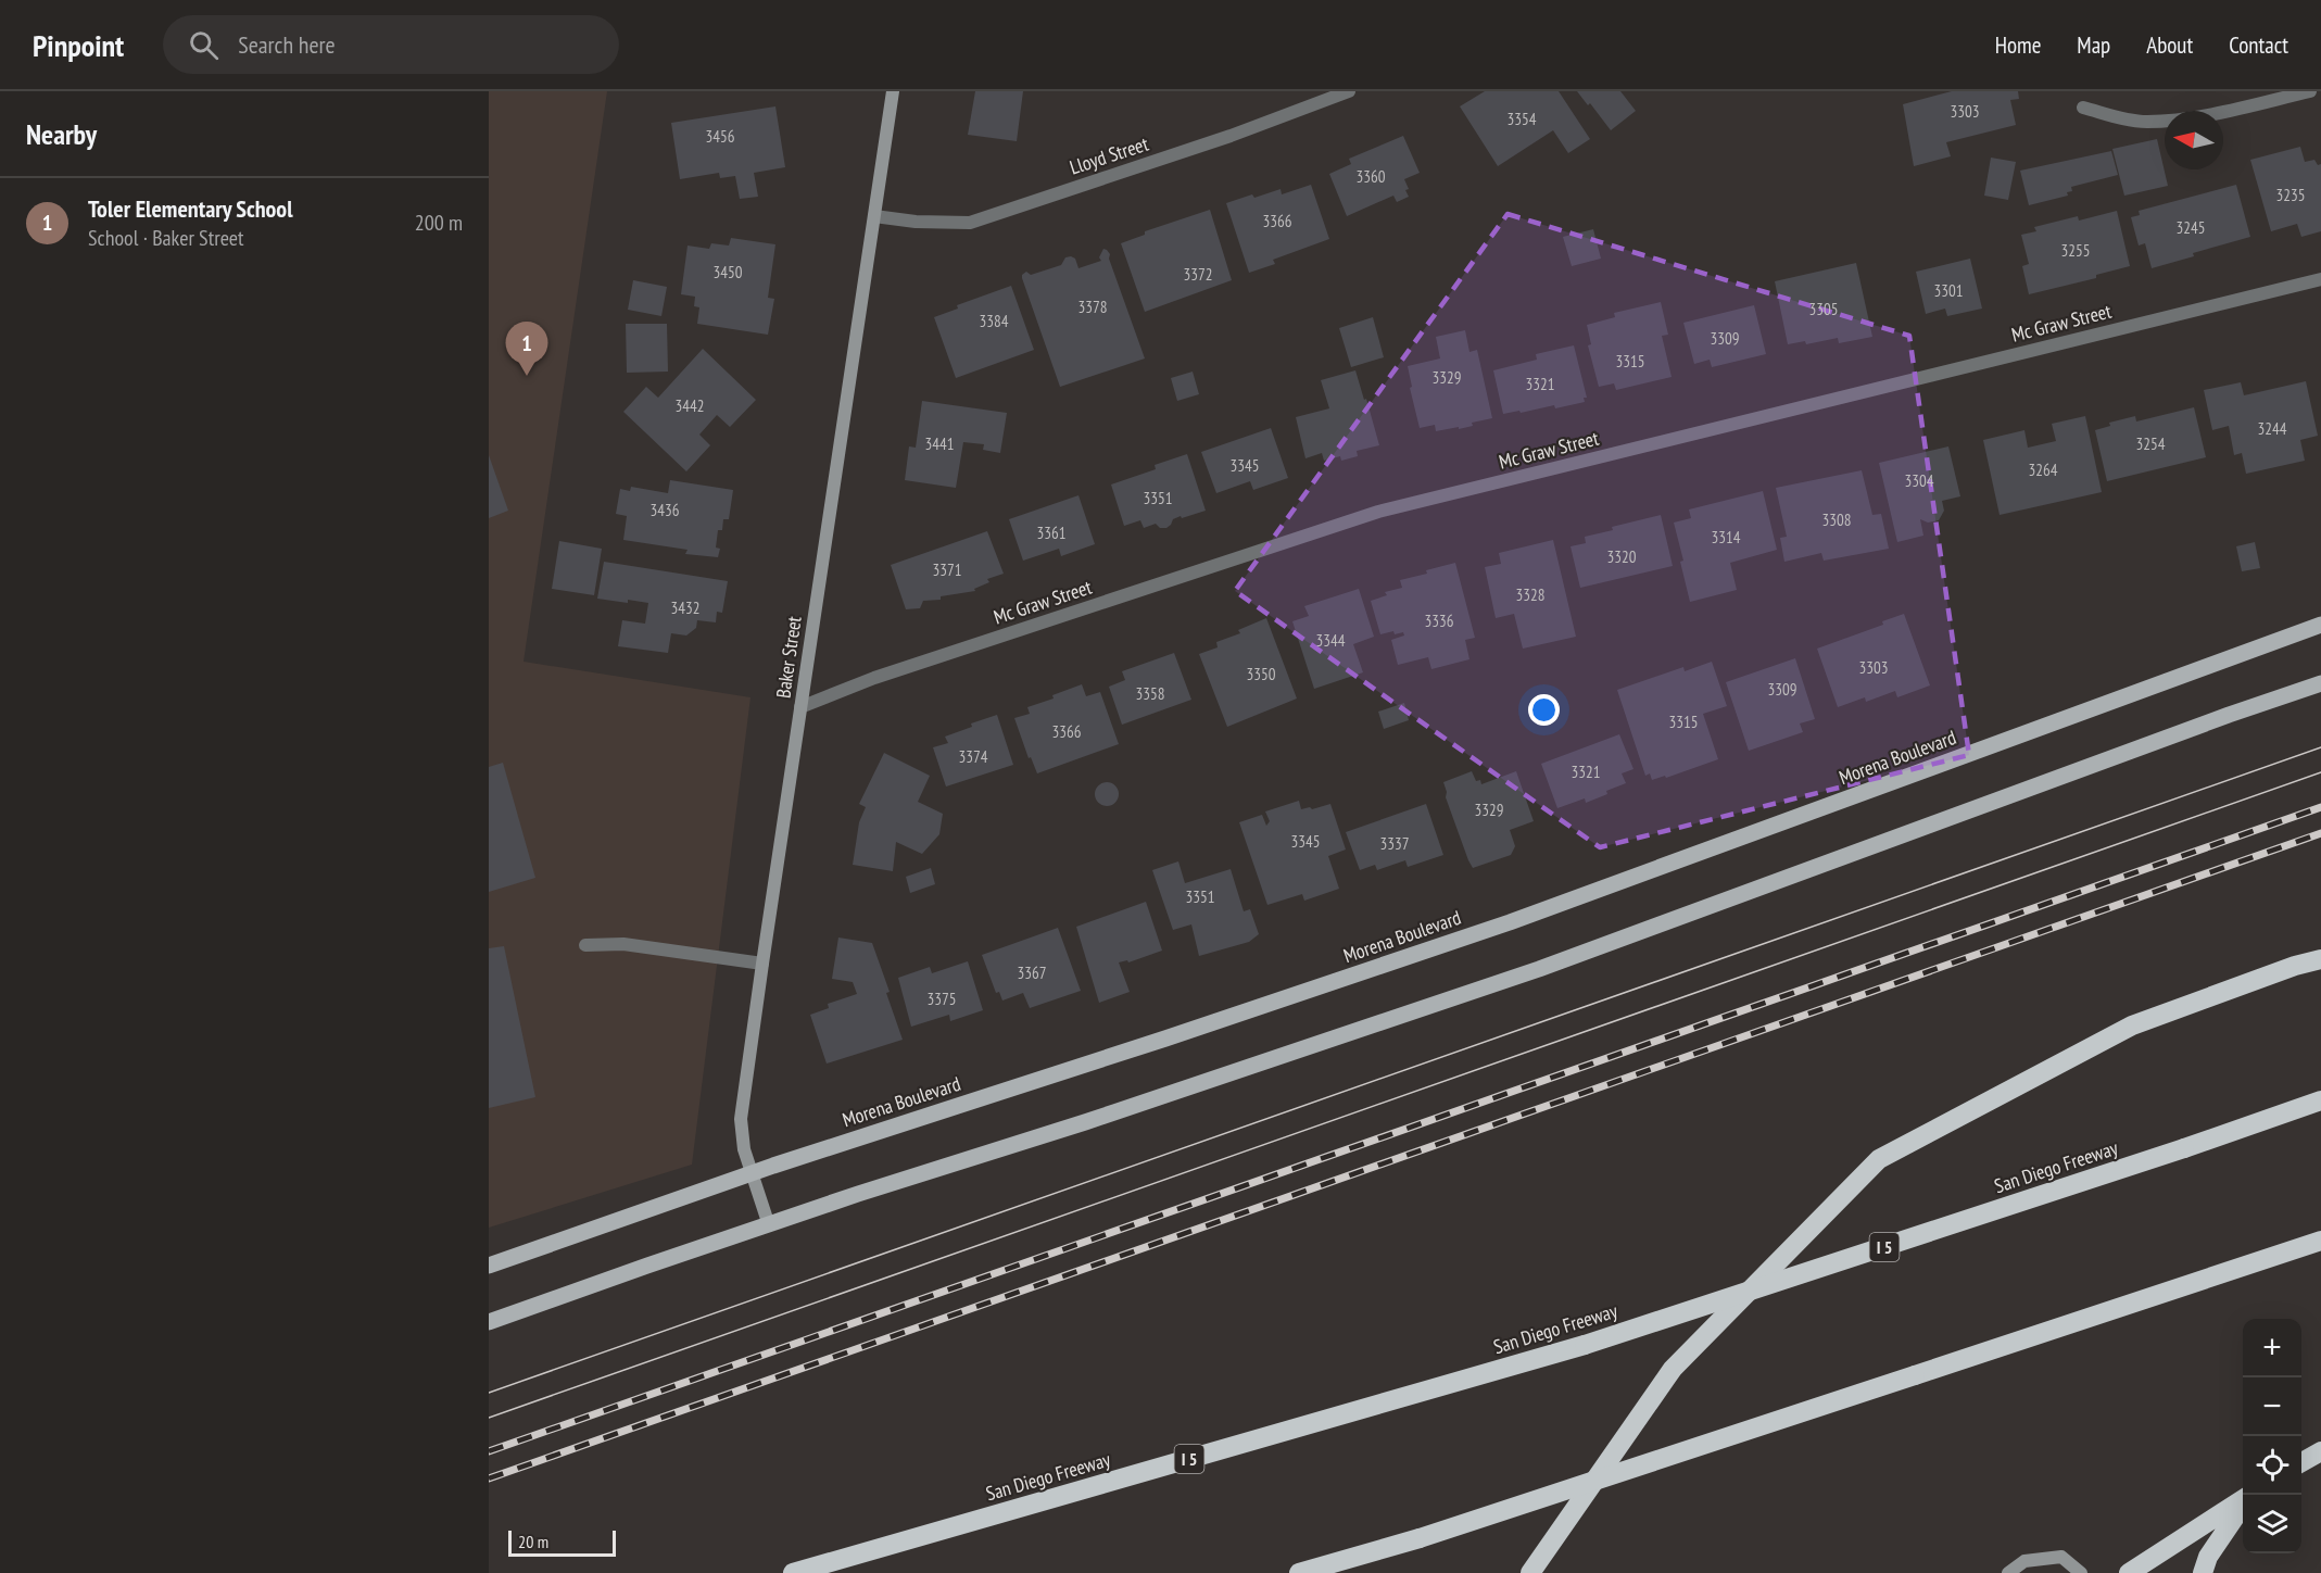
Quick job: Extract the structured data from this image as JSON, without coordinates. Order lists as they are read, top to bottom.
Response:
{
  "streets": {
    "highway": ["San Diego Freeway", "I 5"],
    "main road": ["Morena Boulevard"],
    "street": ["Lloyd Street", "Mc Graw Street", "Baker Street"]
  },
  "crossings": [
    ["Lloyd Street", "Baker Street"],
    ["Mc Graw Street", "Baker Street"],
    ["Baker Street", "Morena Boulevard"]
  ],
  "house_numbers": [
    "3303",
    "3354",
    "3456",
    "3360",
    "3235",
    "3366",
    "3245",
    "3255",
    "3450",
    "3372",
    "3301",
    "3378",
    "3305",
    "3384",
    "3309",
    "3315",
    "3329",
    "3321",
    "3442",
    "3244",
    "3441",
    "3254",
    "3345",
    "3264",
    "3304",
    "3351",
    "3436",
    "3308",
    "3361",
    "3314",
    "3320",
    "3371",
    "3328",
    "3432",
    "3336",
    "3344",
    "3303",
    "3350",
    "3309",
    "3358",
    "3315",
    "3366",
    "3374",
    "3321",
    "3329",
    "3345",
    "3337",
    "3351",
    "3367",
    "3375"
  ],
  "scale_bar": "20 m",
  "north": "left",
  "page": {
    "header": "Pinpoint",
    "search": "Search here",
    "nav": [
      "Home",
      "Map",
      "About",
      "Contact"
    ],
    "heading": "Nearby",
    "list": [
      {
        "mark": "1",
        "name": "Toler Elementary School",
        "note": "School · Baker Street",
        "value": "200 m"
      }
    ],
    "pins": "1",
    "map_buttons": ["+", "−"],
    "scale": "20 m"
  }
}
